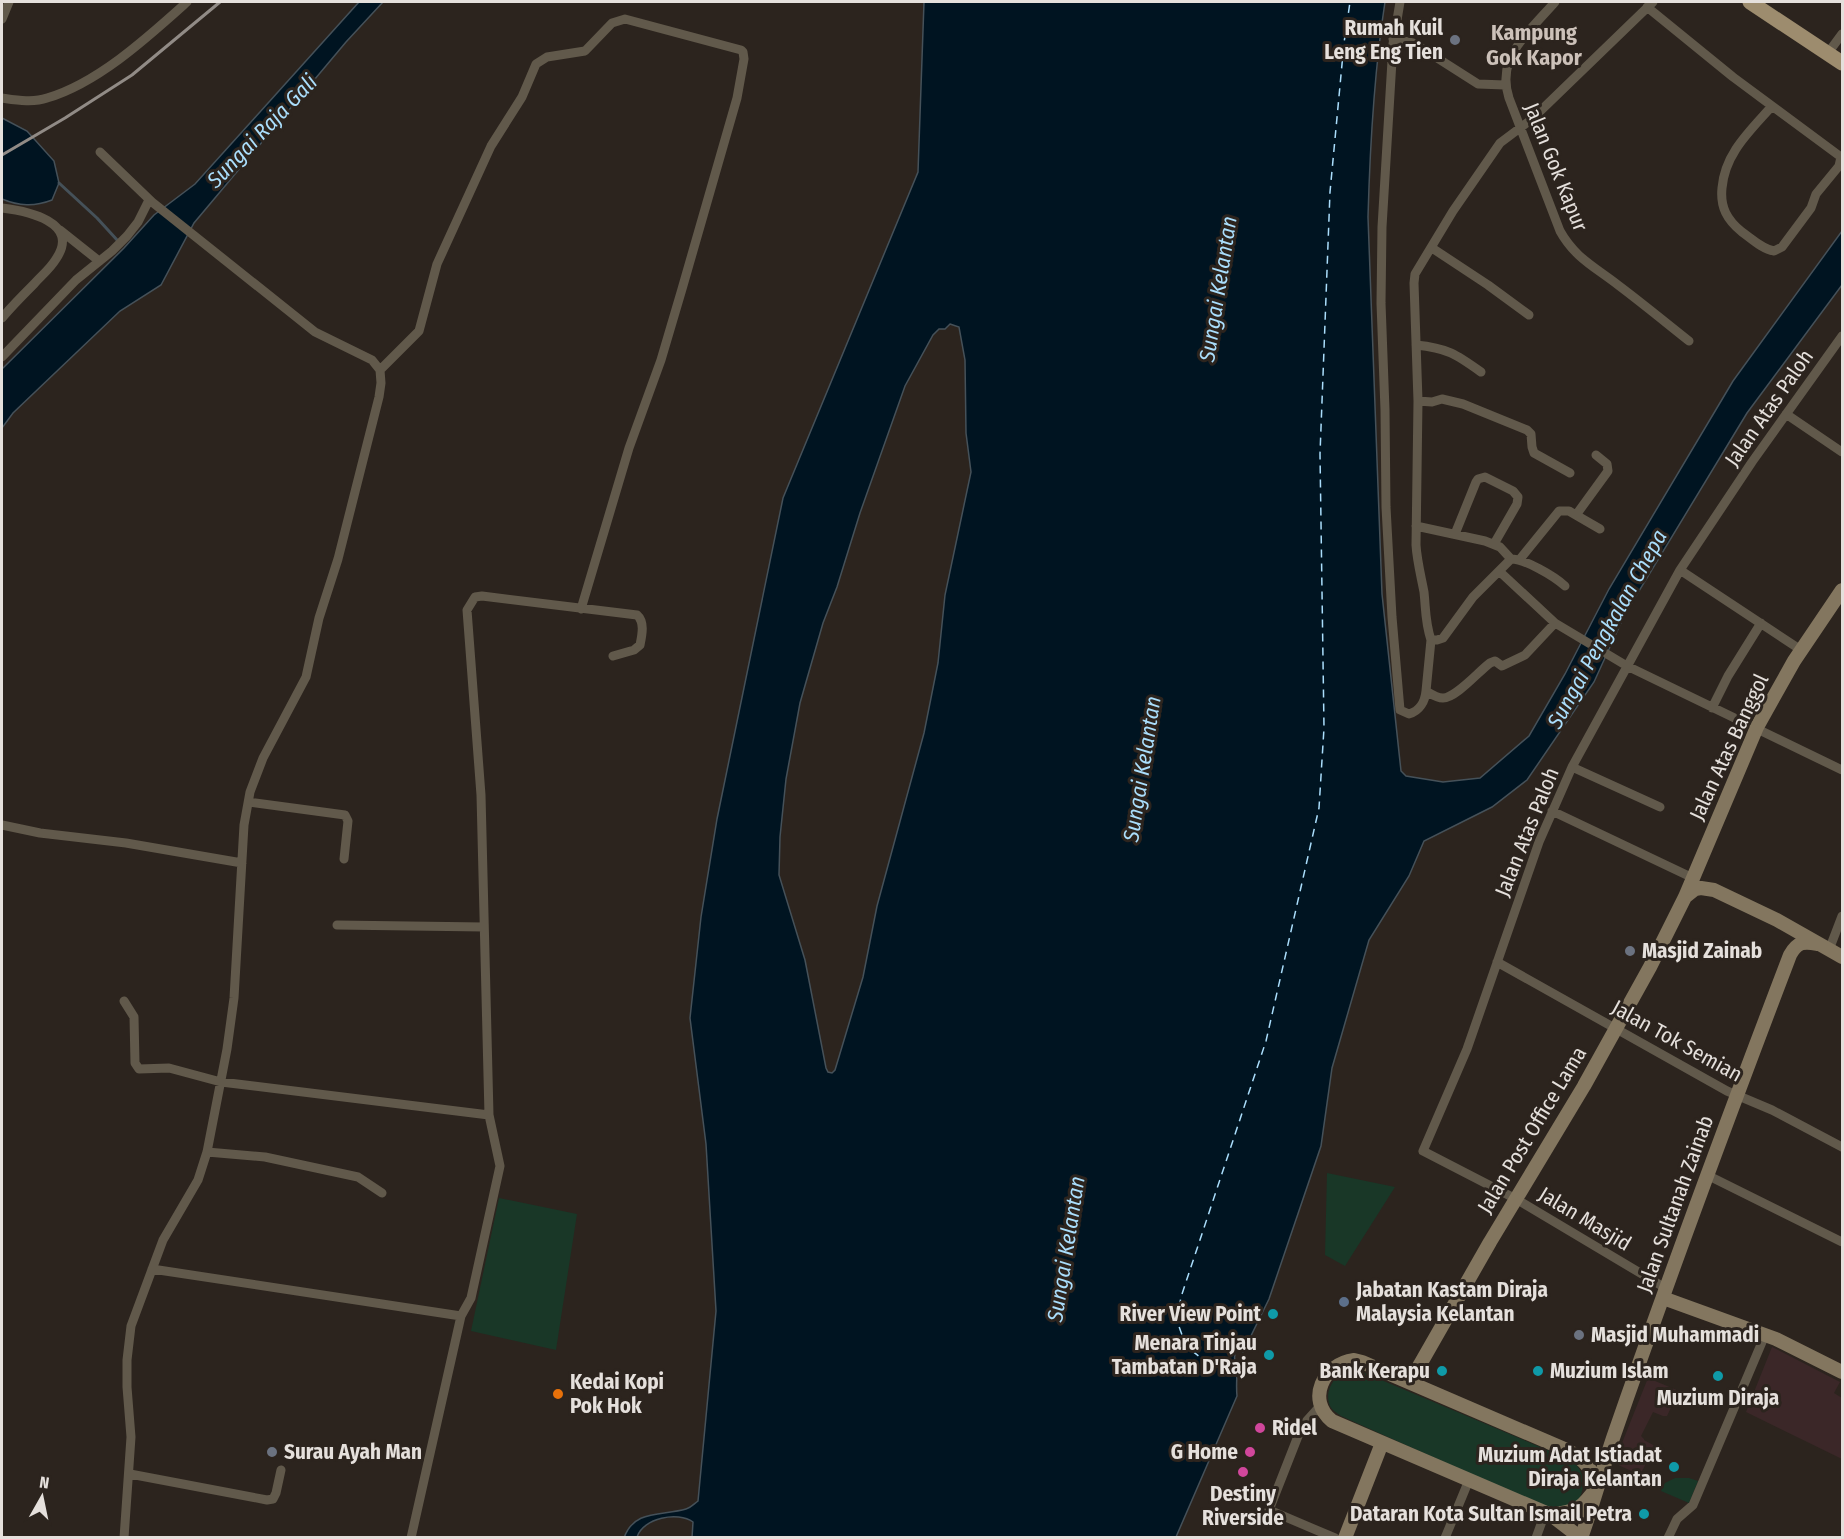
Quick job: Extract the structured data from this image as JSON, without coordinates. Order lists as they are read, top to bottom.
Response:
{
  "streets": {
    "main road": ["Jalan Atas Banggol", "Jalan Post Office Lama", "Jalan Sultanah Zainab"],
    "street": [
      "Jalan Gok Kapur",
      "Jalan Atas Paloh",
      "Jalan Tok Semian",
      "Jalan Masjid"
    ]
  },
  "crossings": [
    ["Jalan Atas Paloh", "Jalan Tok Semian"],
    ["Jalan Atas Paloh", "Jalan Masjid"],
    ["Jalan Atas Banggol", "Jalan Post Office Lama"],
    ["Jalan Tok Semian", "Jalan Post Office Lama"],
    ["Jalan Tok Semian", "Jalan Sultanah Zainab"],
    ["Jalan Post Office Lama", "Jalan Masjid"],
    ["Jalan Sultanah Zainab", "Jalan Masjid"]
  ],
  "districts": ["Kampung Gok Kapor"],
  "water": ["Sungai Raja Gali", "Sungai Kelantan", "Sungai Pengkalan Chepa"],
  "places": [
    "Rumah Kuil Leng Eng Tien",
    "Masjid Zainab",
    "Jabatan Kastam Diraja Malaysia Kelantan",
    "River View Point",
    "Masjid Muhammadi",
    "Menara Tinjau Tambatan D'Raja",
    "Bank Kerapu",
    "Muzium Islam",
    "Muzium Diraja",
    "Kedai Kopi Pok Hok",
    "Ridel",
    "Surau Ayah Man",
    "G Home",
    "Muzium Adat Istiadat Diraja Kelantan",
    "Destiny Riverside",
    "Dataran Kota Sultan Ismail Petra"
  ],
  "north": "top"
}
